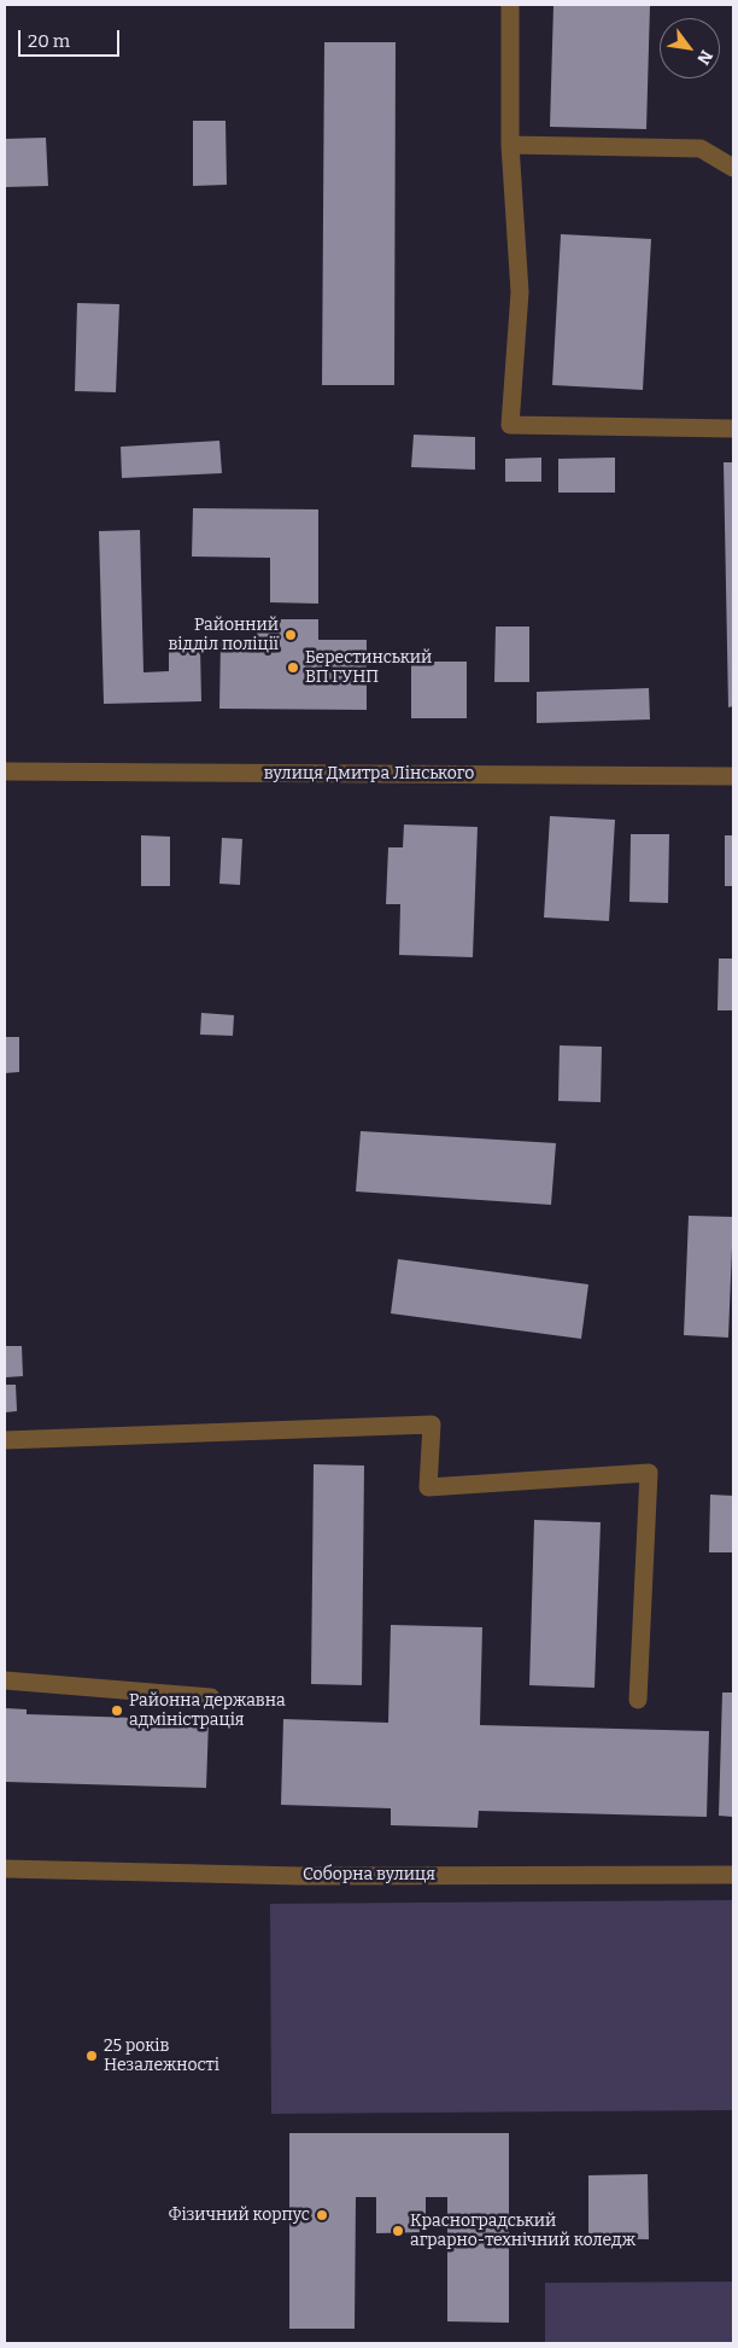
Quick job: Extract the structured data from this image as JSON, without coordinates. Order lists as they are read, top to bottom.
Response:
{
  "streets": {
    "street": ["вулиця Дмитра Лінського", "Соборна вулиця"]
  },
  "places": [
    "Районний відділ поліції",
    "Берестинський ВП ГУНП",
    "Районна державна адміністрація",
    "25 років Незалежності",
    "Фізичний корпус",
    "Красноградський аграрно-технічний коледж"
  ],
  "scale_bar": "20 m",
  "north": "bottom right"
}
